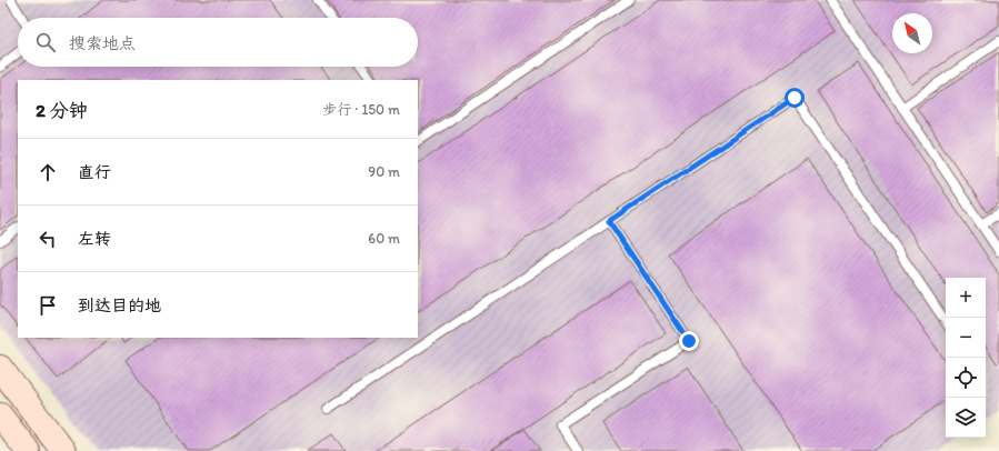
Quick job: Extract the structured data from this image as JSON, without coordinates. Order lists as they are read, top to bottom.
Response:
{
  "north": "top left",
  "page": {
    "search": "搜索地点",
    "heading": ["2 分钟", "步行 · 150 m"],
    "list": [
      ["直行", "90 m"],
      ["左转", "60 m"],
      "到达目的地"
    ],
    "map_buttons": ["+", "−"]
  }
}
